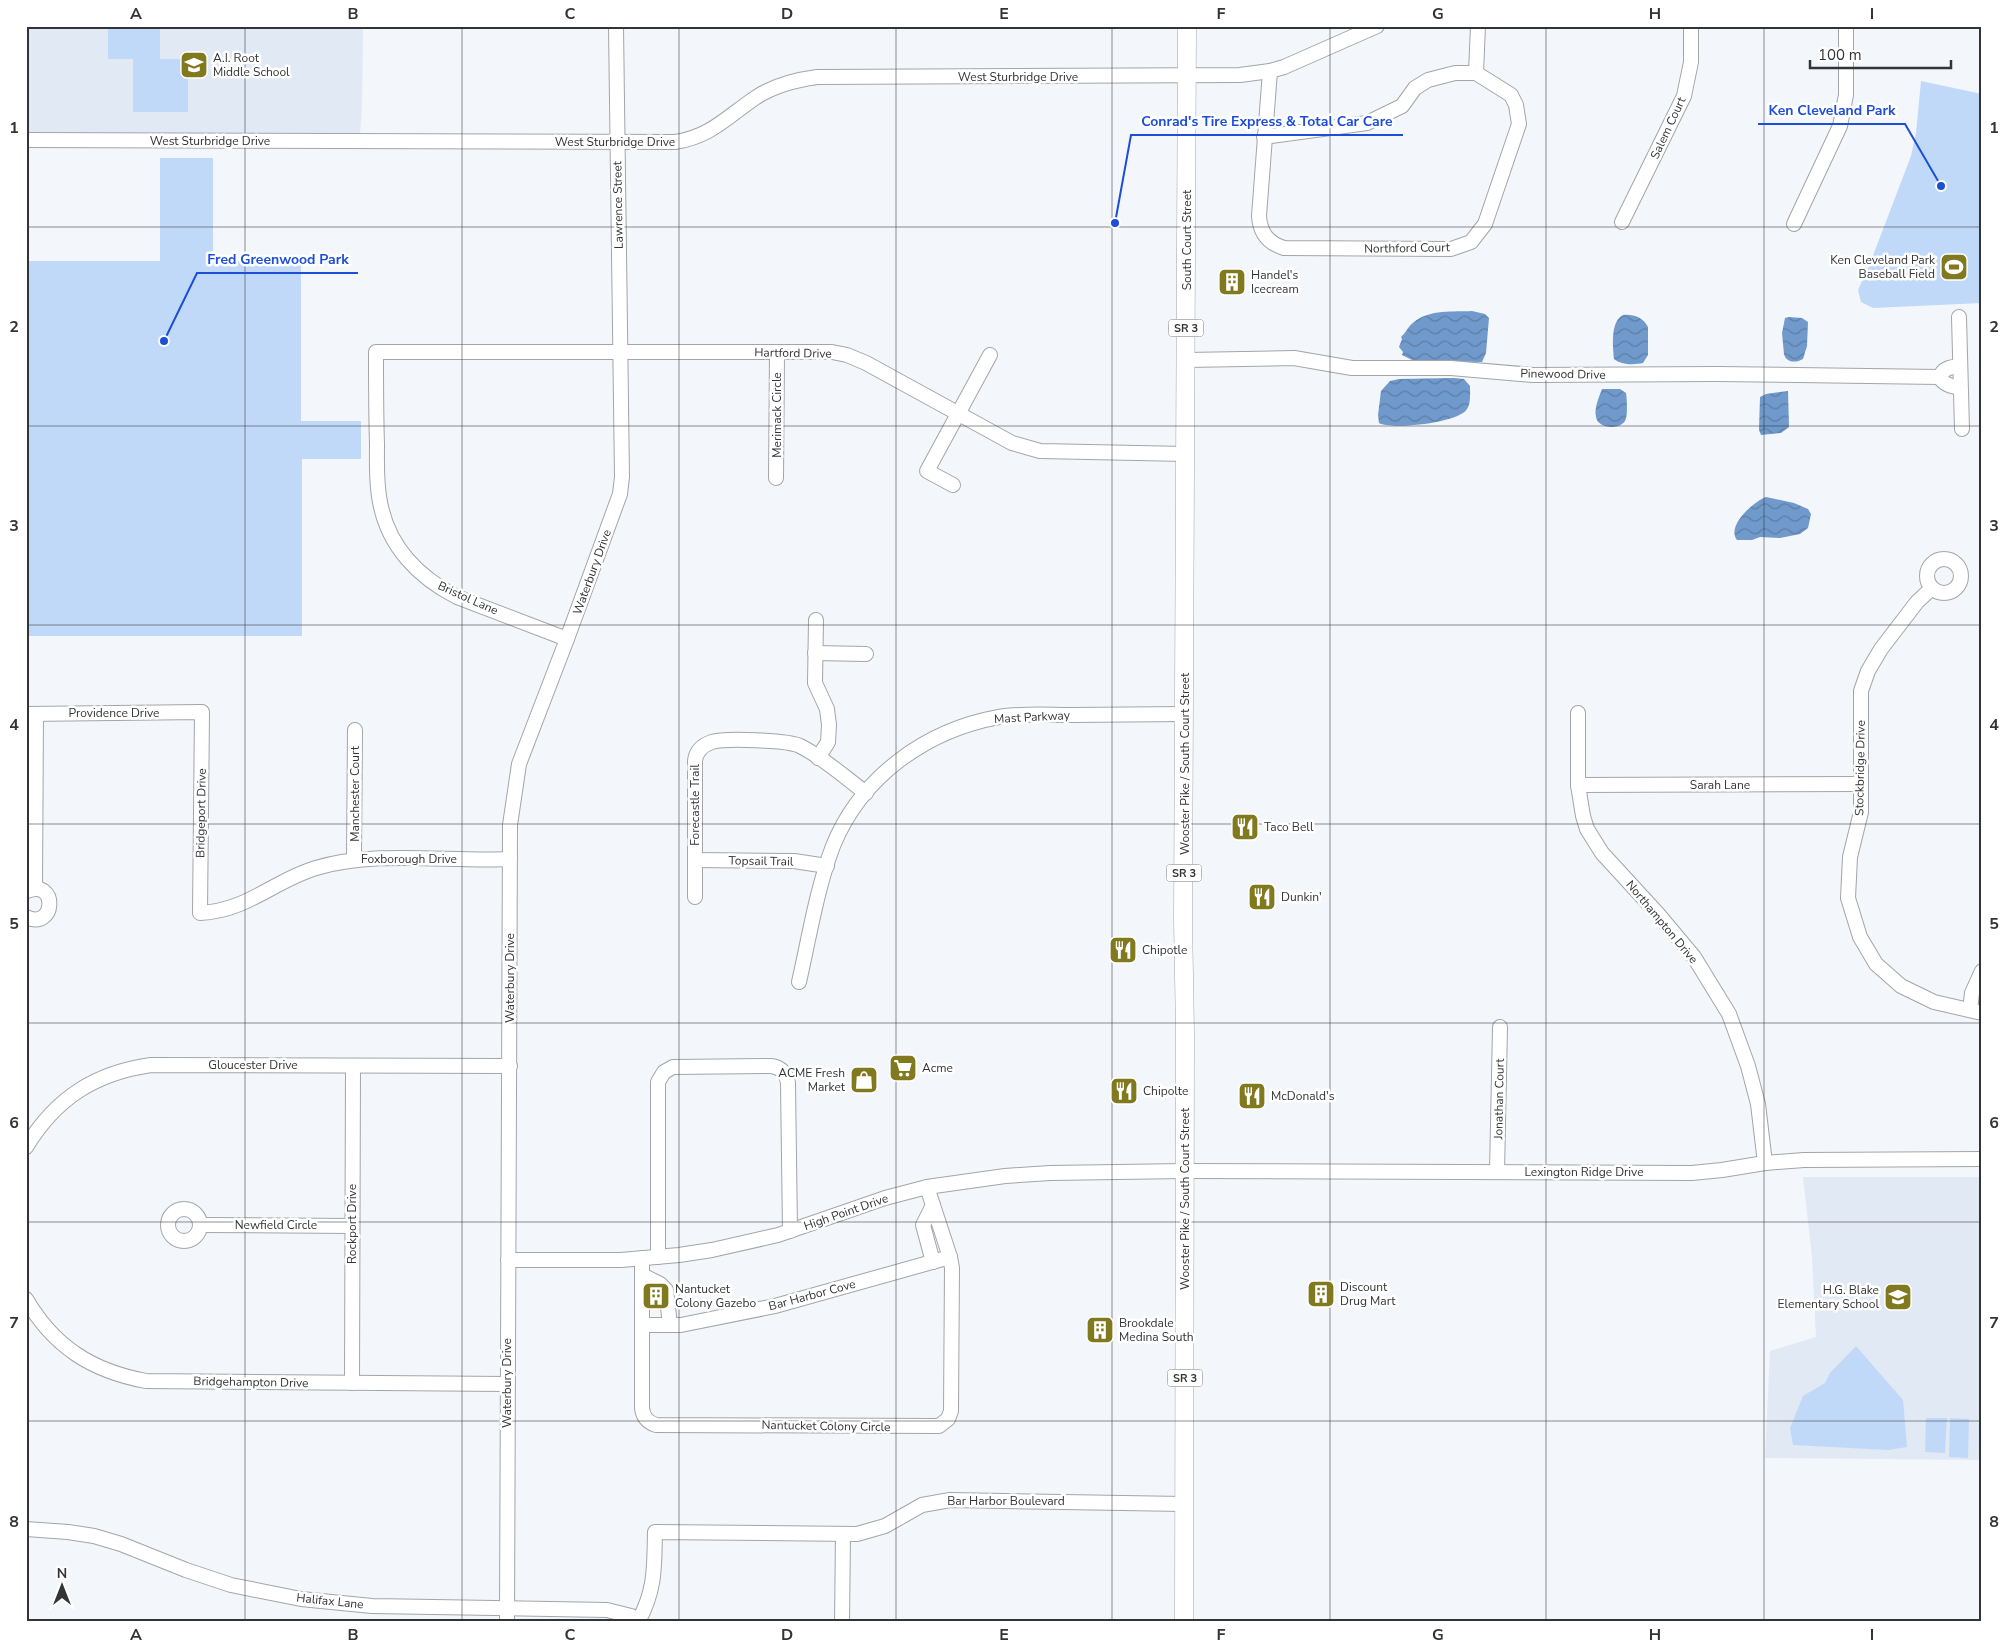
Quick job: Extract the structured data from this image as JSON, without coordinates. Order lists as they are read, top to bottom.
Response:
{
  "streets": {
    "main road": ["South Court Street", "SR 3", "Wooster Pike / South Court Street"],
    "street": [
      "West Sturbridge Drive",
      "Salem Court",
      "Lawrence Street",
      "Northford Court",
      "Hartford Drive",
      "Pinewood Drive",
      "Merimack Circle",
      "Waterbury Drive",
      "Bristol Lane",
      "Providence Drive",
      "Mast Parkway",
      "Stockbridge Drive",
      "Sarah Lane",
      "Manchester Court",
      "Forecastle Trail",
      "Bridgeport Drive",
      "Foxborough Drive",
      "Topsail Trail",
      "Northampton Drive",
      "Gloucester Drive",
      "Jonathan Court",
      "Lexington Ridge Drive",
      "High Point Drive",
      "Rockport Drive",
      "Newfield Circle",
      "Bar Harbor Cove",
      "Bridgehampton Drive",
      "Nantucket Colony Circle",
      "Bar Harbor Boulevard",
      "Halifax Lane"
    ]
  },
  "crossings": [
    ["West Sturbridge Drive", "Lawrence Street"],
    ["West Sturbridge Drive", "South Court Street"],
    ["West Sturbridge Drive", "Northford Court"],
    ["Lawrence Street", "Hartford Drive"],
    ["Lawrence Street", "Waterbury Drive"],
    ["South Court Street", "Hartford Drive"],
    ["South Court Street", "Pinewood Drive"],
    ["South Court Street", "Wooster Pike / South Court Street"],
    ["Hartford Drive", "Merimack Circle"],
    ["Hartford Drive", "Waterbury Drive"],
    ["Hartford Drive", "Bristol Lane"],
    ["Hartford Drive", "Wooster Pike / South Court Street"],
    ["Waterbury Drive", "Bristol Lane"],
    ["Waterbury Drive", "Foxborough Drive"],
    ["Waterbury Drive", "Gloucester Drive"],
    ["Waterbury Drive", "High Point Drive"],
    ["Waterbury Drive", "Bridgehampton Drive"],
    ["Waterbury Drive", "Halifax Lane"],
    ["Providence Drive", "Bridgeport Drive"],
    ["Mast Parkway", "Wooster Pike / South Court Street"],
    ["Mast Parkway", "Forecastle Trail"],
    ["Mast Parkway", "Topsail Trail"],
    ["Wooster Pike / South Court Street", "Lexington Ridge Drive"],
    ["Wooster Pike / South Court Street", "High Point Drive"],
    ["Wooster Pike / South Court Street", "Bar Harbor Boulevard"],
    ["Stockbridge Drive", "Sarah Lane"],
    ["Sarah Lane", "Northampton Drive"],
    ["Manchester Court", "Foxborough Drive"],
    ["Forecastle Trail", "Topsail Trail"],
    ["Bridgeport Drive", "Foxborough Drive"],
    ["Northampton Drive", "Lexington Ridge Drive"],
    ["Gloucester Drive", "Rockport Drive"],
    ["Jonathan Court", "Lexington Ridge Drive"],
    ["Lexington Ridge Drive", "High Point Drive"],
    ["High Point Drive", "Nantucket Colony Circle"],
    ["Rockport Drive", "Newfield Circle"],
    ["Rockport Drive", "Bridgehampton Drive"],
    ["Bar Harbor Cove", "Nantucket Colony Circle"],
    ["Bar Harbor Boulevard", "Halifax Lane"]
  ],
  "places": {
    "school or university": ["A.I. Root Middle School", "H.G. Blake Elementary School"],
    "other": ["Ken Cleveland Park", "Conrad's Tire Express & Total Car Care", "Fred Greenwood Park"],
    "sports": ["Ken Cleveland Park Baseball Field"],
    "building": [
      "Handel's Icecream",
      "Discount Drug Mart",
      "Nantucket Colony Gazebo",
      "Brookdale Medina South"
    ],
    "restaurant": [
      "Taco Bell",
      "Dunkin'",
      "Chipotle",
      "Chipolte",
      "McDonald's"
    ],
    "supermarket": ["Acme"],
    "shop": ["ACME Fresh Market"]
  },
  "scale_bar": "100 m",
  "north": "top",
  "grid": {
    "columns": [
      "A",
      "B",
      "C",
      "D",
      "E",
      "F",
      "G",
      "H",
      "I"
    ],
    "rows": [
      "1",
      "2",
      "3",
      "4",
      "5",
      "6",
      "7",
      "8"
    ]
  }
}
